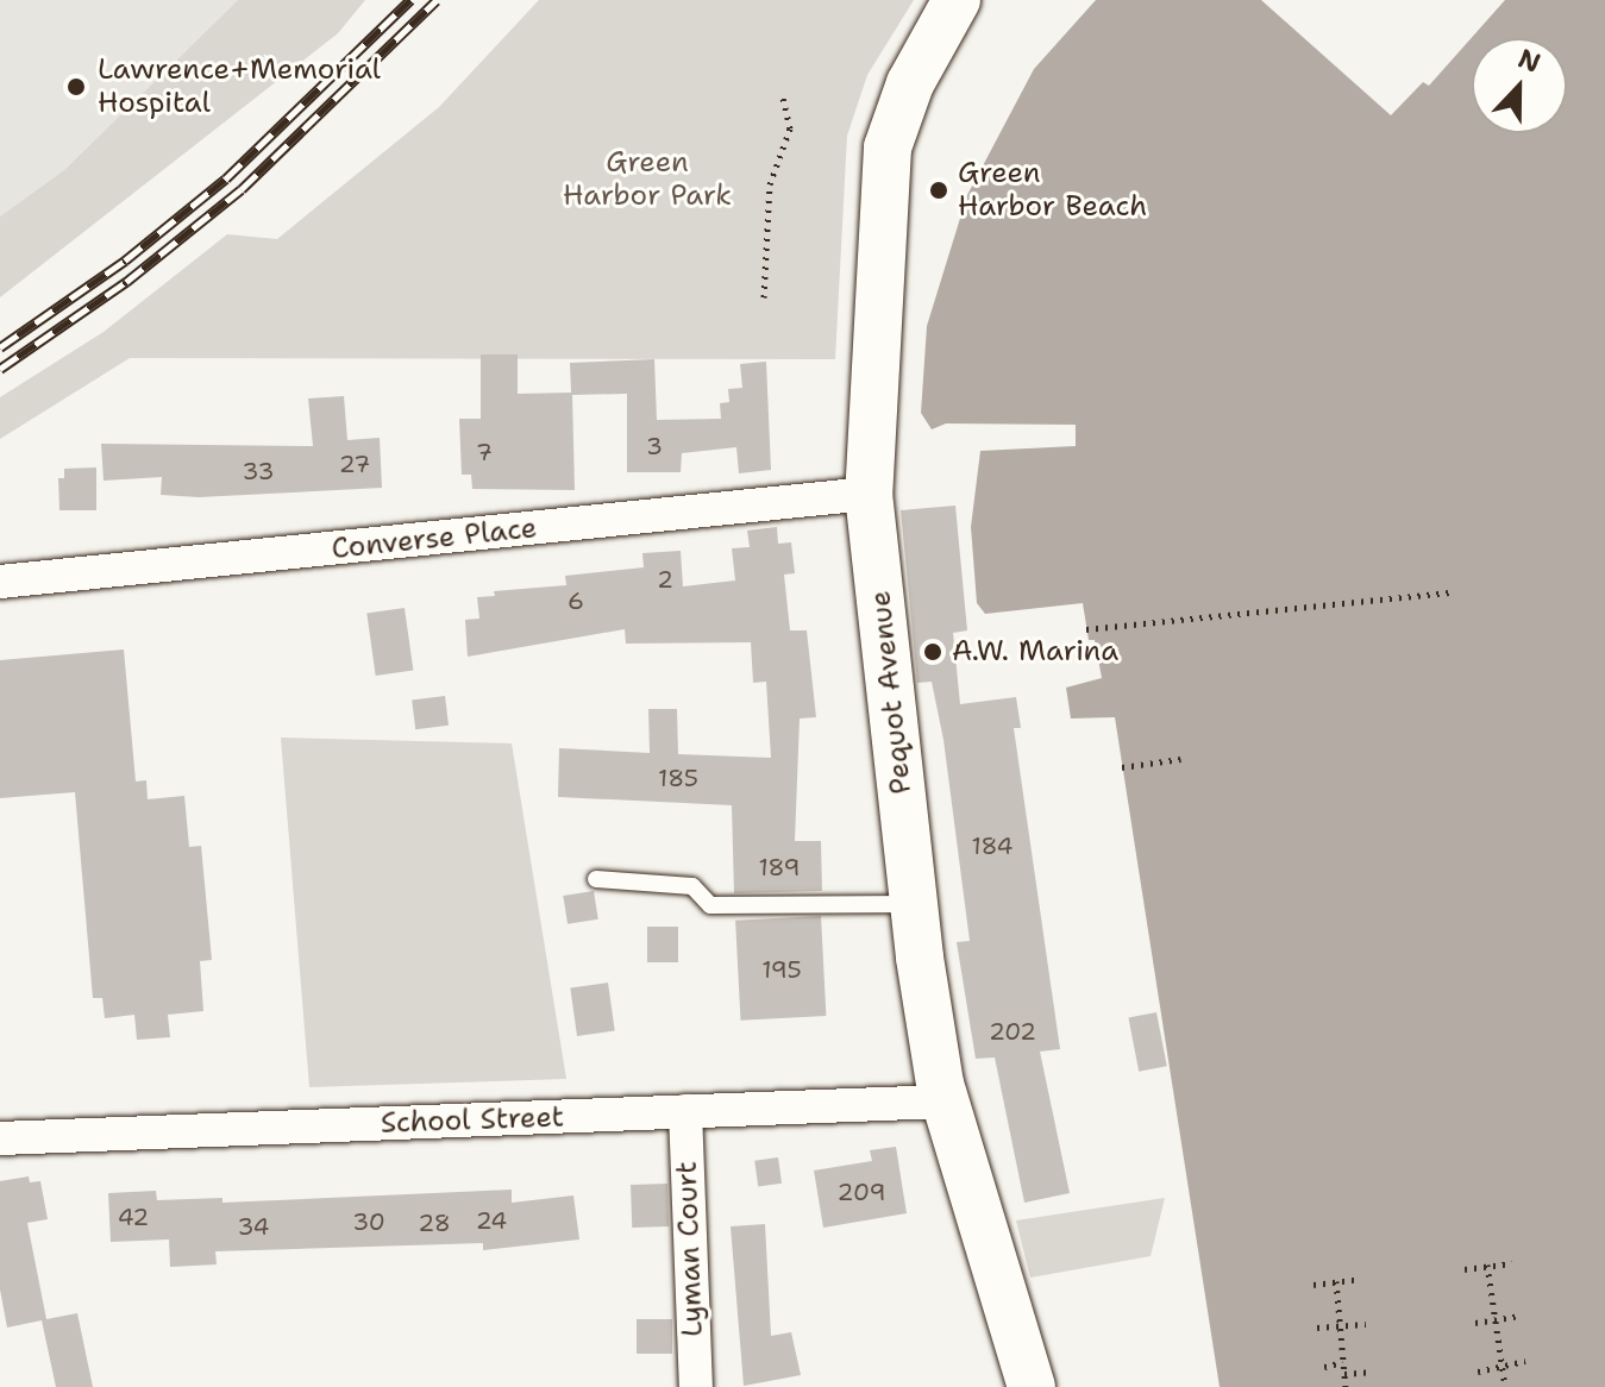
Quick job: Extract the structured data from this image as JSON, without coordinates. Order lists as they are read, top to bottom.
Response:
{
  "streets": {
    "street": [
      "Converse Place",
      "Pequot Avenue",
      "School Street",
      "Lyman Court"
    ]
  },
  "crossings": [
    ["Converse Place", "Pequot Avenue"],
    ["Pequot Avenue", "School Street"],
    ["School Street", "Lyman Court"]
  ],
  "parks": ["Green Harbor Park"],
  "places": ["Lawrence+Memorial Hospital", "Green Harbor Beach", "A.W. Marina"],
  "house_numbers": [
    "3",
    "7",
    "27",
    "33",
    "2",
    "6",
    "185",
    "184",
    "189",
    "195",
    "202",
    "209",
    "42",
    "24",
    "30",
    "28",
    "34"
  ],
  "north": "top"
}
